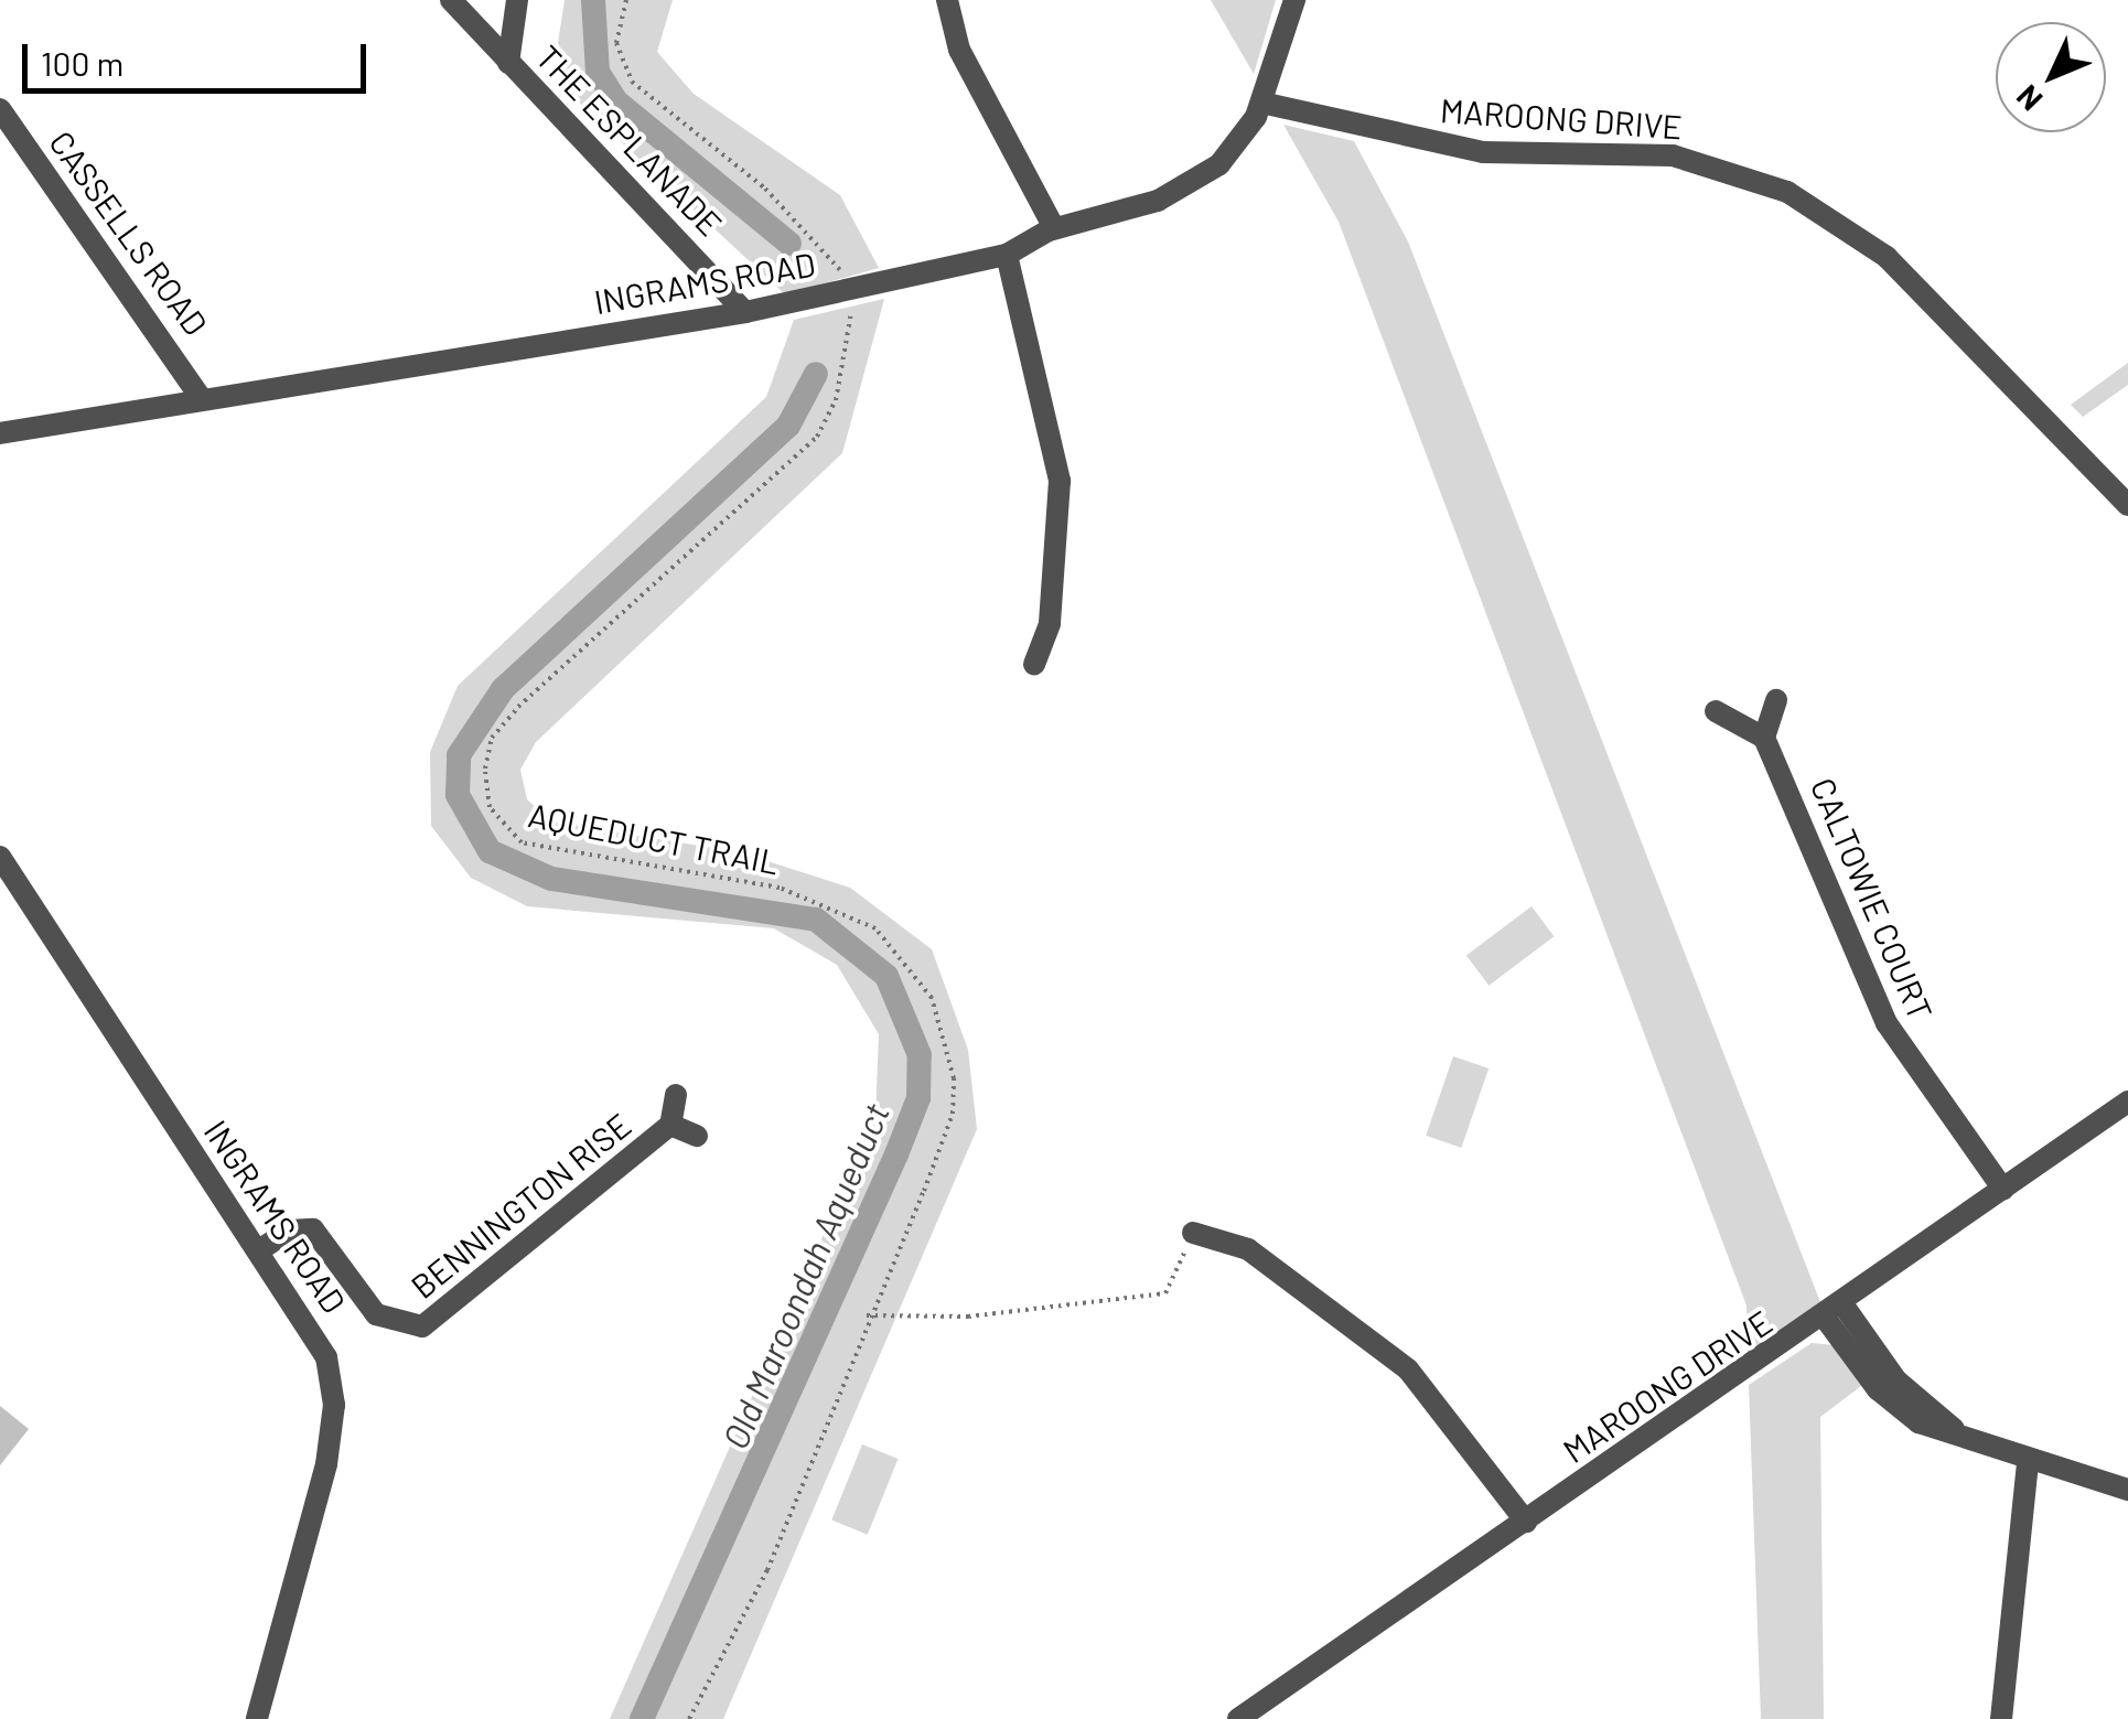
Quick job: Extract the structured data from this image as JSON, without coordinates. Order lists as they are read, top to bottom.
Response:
{
  "streets": {
    "street": [
      "MAROONG DRIVE",
      "THE ESPLANADE",
      "CASSELLS ROAD",
      "INGRAMS ROAD",
      "CALTOWIE COURT",
      "BENNINGTON RISE"
    ],
    "path": ["AQUEDUCT TRAIL"]
  },
  "crossings": [
    ["MAROONG DRIVE", "INGRAMS ROAD"],
    ["MAROONG DRIVE", "CALTOWIE COURT"],
    ["THE ESPLANADE", "INGRAMS ROAD"],
    ["CASSELLS ROAD", "INGRAMS ROAD"],
    ["INGRAMS ROAD", "AQUEDUCT TRAIL"],
    ["INGRAMS ROAD", "BENNINGTON RISE"]
  ],
  "water": ["Old Maroondah Aqueduct"],
  "scale_bar": "100 m",
  "north": "bottom left"
}
